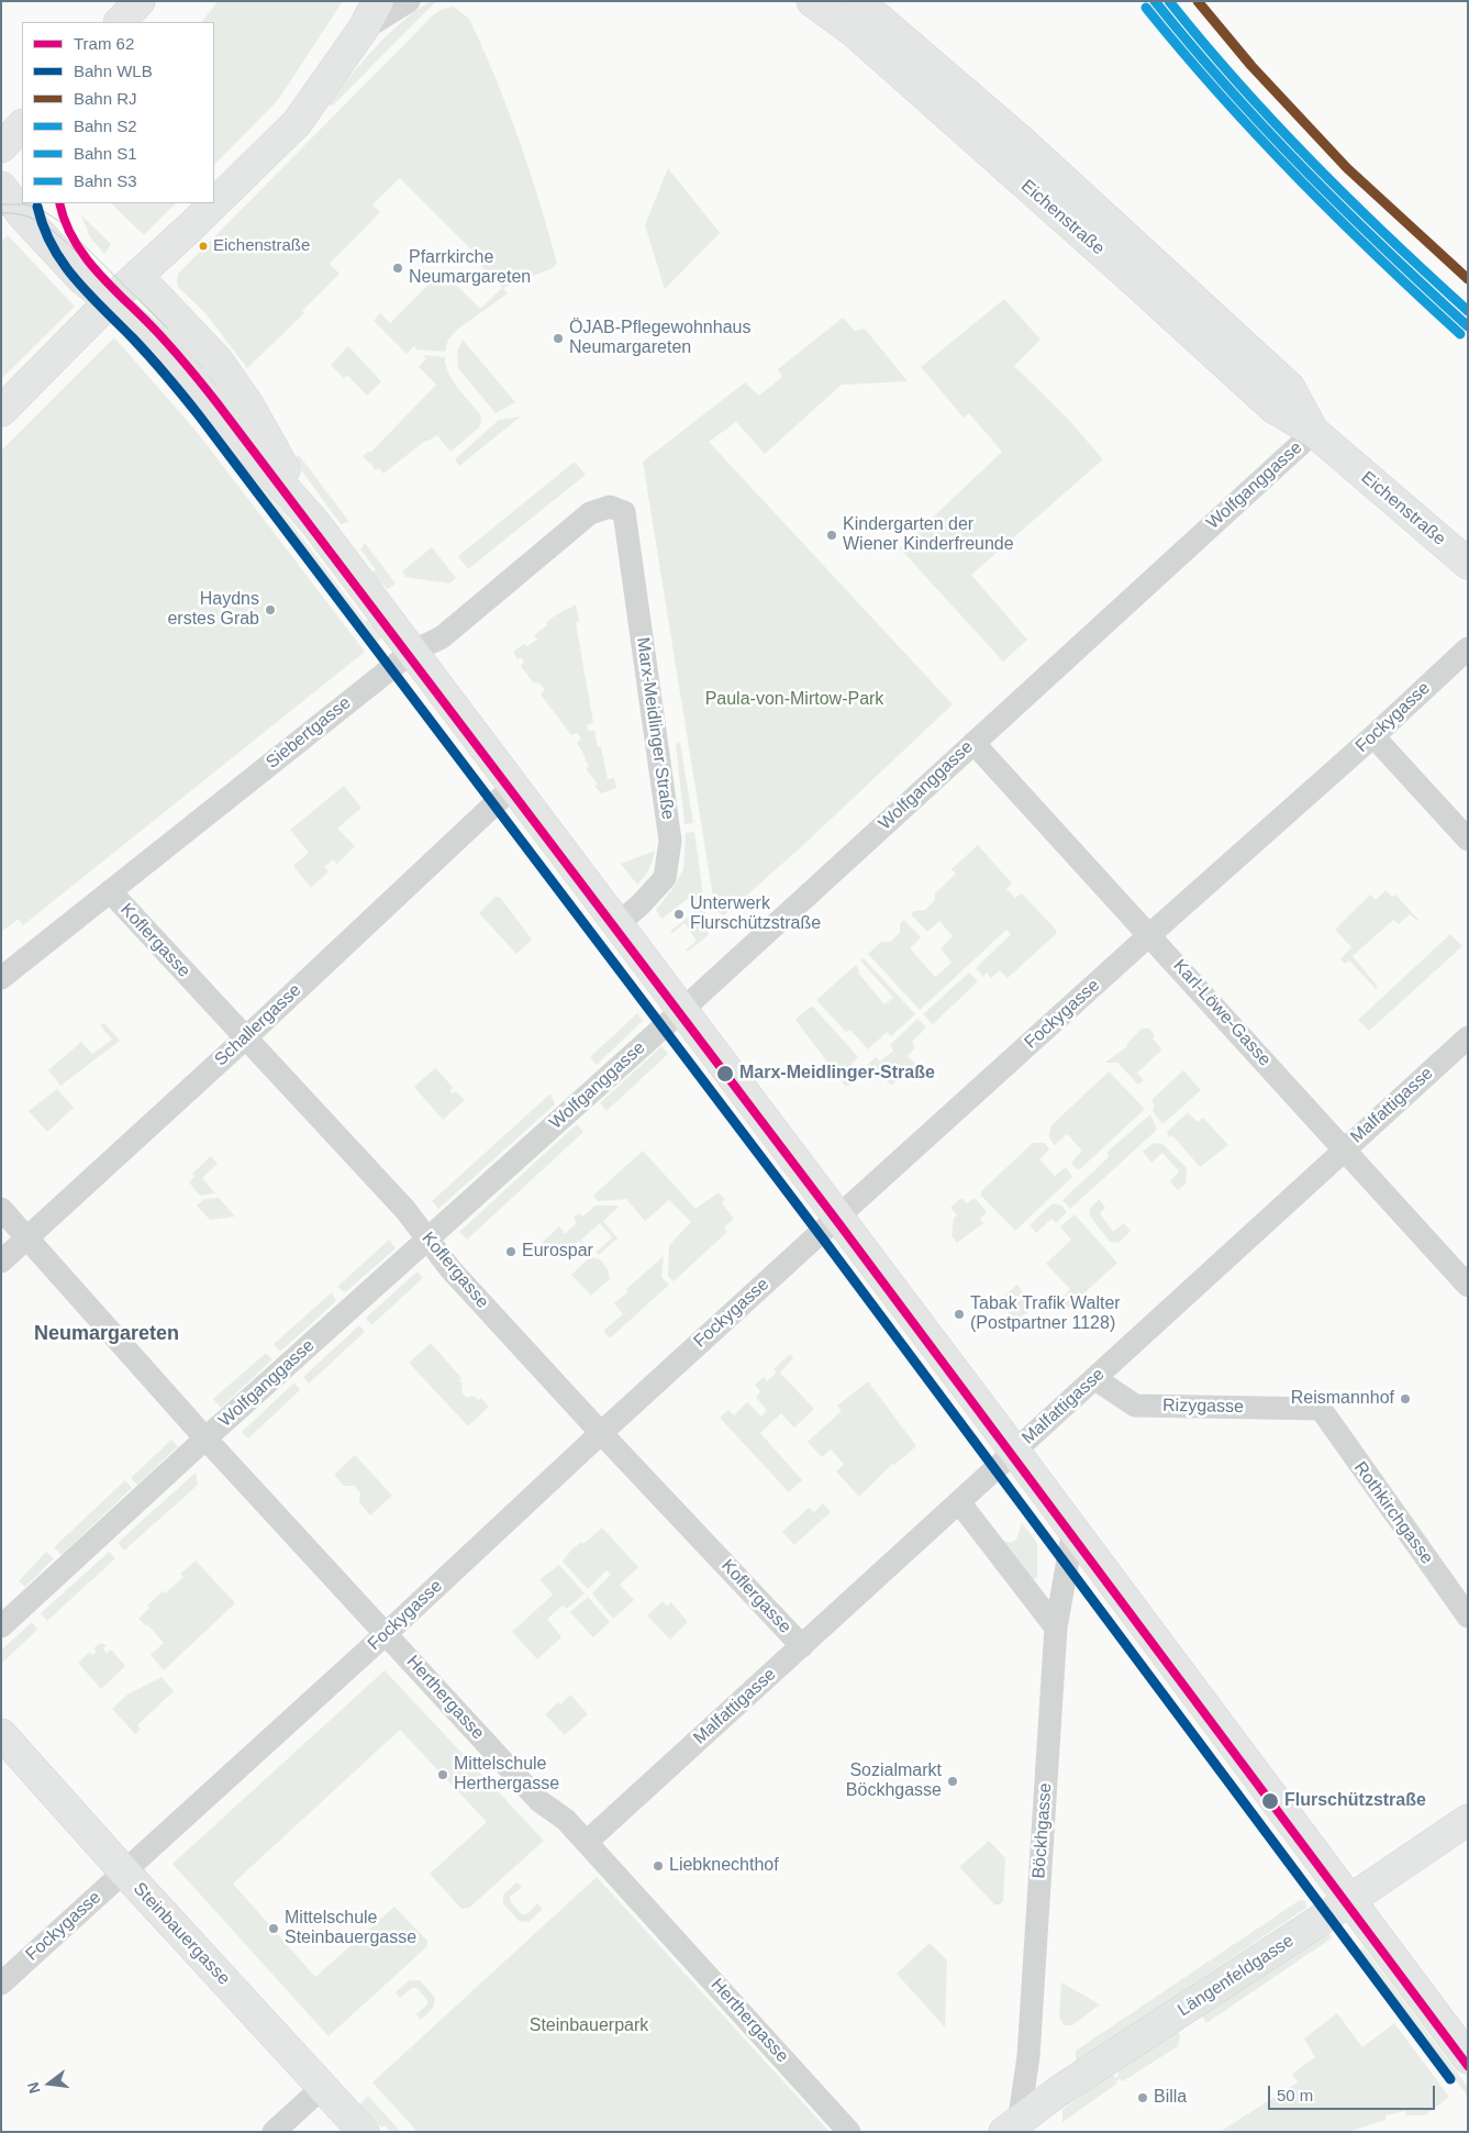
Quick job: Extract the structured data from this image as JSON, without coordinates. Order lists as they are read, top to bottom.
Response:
{
  "streets": {
    "street": [
      "Eichenstraße",
      "Wolfganggasse",
      "Fockygasse",
      "Marx-Meidlinger Straße",
      "Siebertgasse",
      "Koflergasse",
      "Karl-Löwe-Gasse",
      "Schallergasse",
      "Malfattigasse",
      "Rizygasse",
      "Rothkirchgasse",
      "Herthergasse",
      "Böckhgasse",
      "Steinbauergasse",
      "Längenfeldgasse"
    ]
  },
  "crossings": [
    ["Eichenstraße", "Wolfganggasse"],
    ["Wolfganggasse", "Koflergasse"],
    ["Wolfganggasse", "Karl-Löwe-Gasse"],
    ["Wolfganggasse", "Herthergasse"],
    ["Fockygasse", "Koflergasse"],
    ["Fockygasse", "Karl-Löwe-Gasse"],
    ["Fockygasse", "Herthergasse"],
    ["Fockygasse", "Steinbauergasse"],
    ["Marx-Meidlinger Straße", "Siebertgasse"],
    ["Siebertgasse", "Koflergasse"],
    ["Koflergasse", "Schallergasse"],
    ["Koflergasse", "Malfattigasse"],
    ["Karl-Löwe-Gasse", "Malfattigasse"],
    ["Schallergasse", "Herthergasse"],
    ["Malfattigasse", "Rizygasse"],
    ["Malfattigasse", "Herthergasse"],
    ["Rizygasse", "Rothkirchgasse"],
    ["Böckhgasse", "Längenfeldgasse"]
  ],
  "districts": ["Neumargareten"],
  "parks": ["Paula-von-Mirtow-Park", "Steinbauerpark"],
  "places": [
    "Eichenstraße",
    "Pfarrkirche Neumargareten",
    "ÖJAB-Pflegewohnhaus Neumargareten",
    "Kindergarten der Wiener Kinderfreunde",
    "Haydns erstes Grab",
    "Unterwerk Flurschützstraße",
    "Marx-Meidlinger-Straße",
    "Eurospar",
    "Tabak Trafik Walter (Postpartner 1128)",
    "Reismannhof",
    "Mittelschule Herthergasse",
    "Sozialmarkt Böckhgasse",
    "Flurschützstraße",
    "Liebknechthof",
    "Mittelschule Steinbauergasse",
    "Billa"
  ],
  "lines": [
    "rail line RJ",
    "rail line S2",
    "rail line S3",
    "rail line S1",
    "tram line 62",
    "rail line WLB"
  ],
  "legend": [
    "Tram 62",
    "Bahn WLB",
    "Bahn RJ",
    "Bahn S2",
    "Bahn S1",
    "Bahn S3"
  ],
  "scale_bar": "50 m",
  "north": "left"
}
